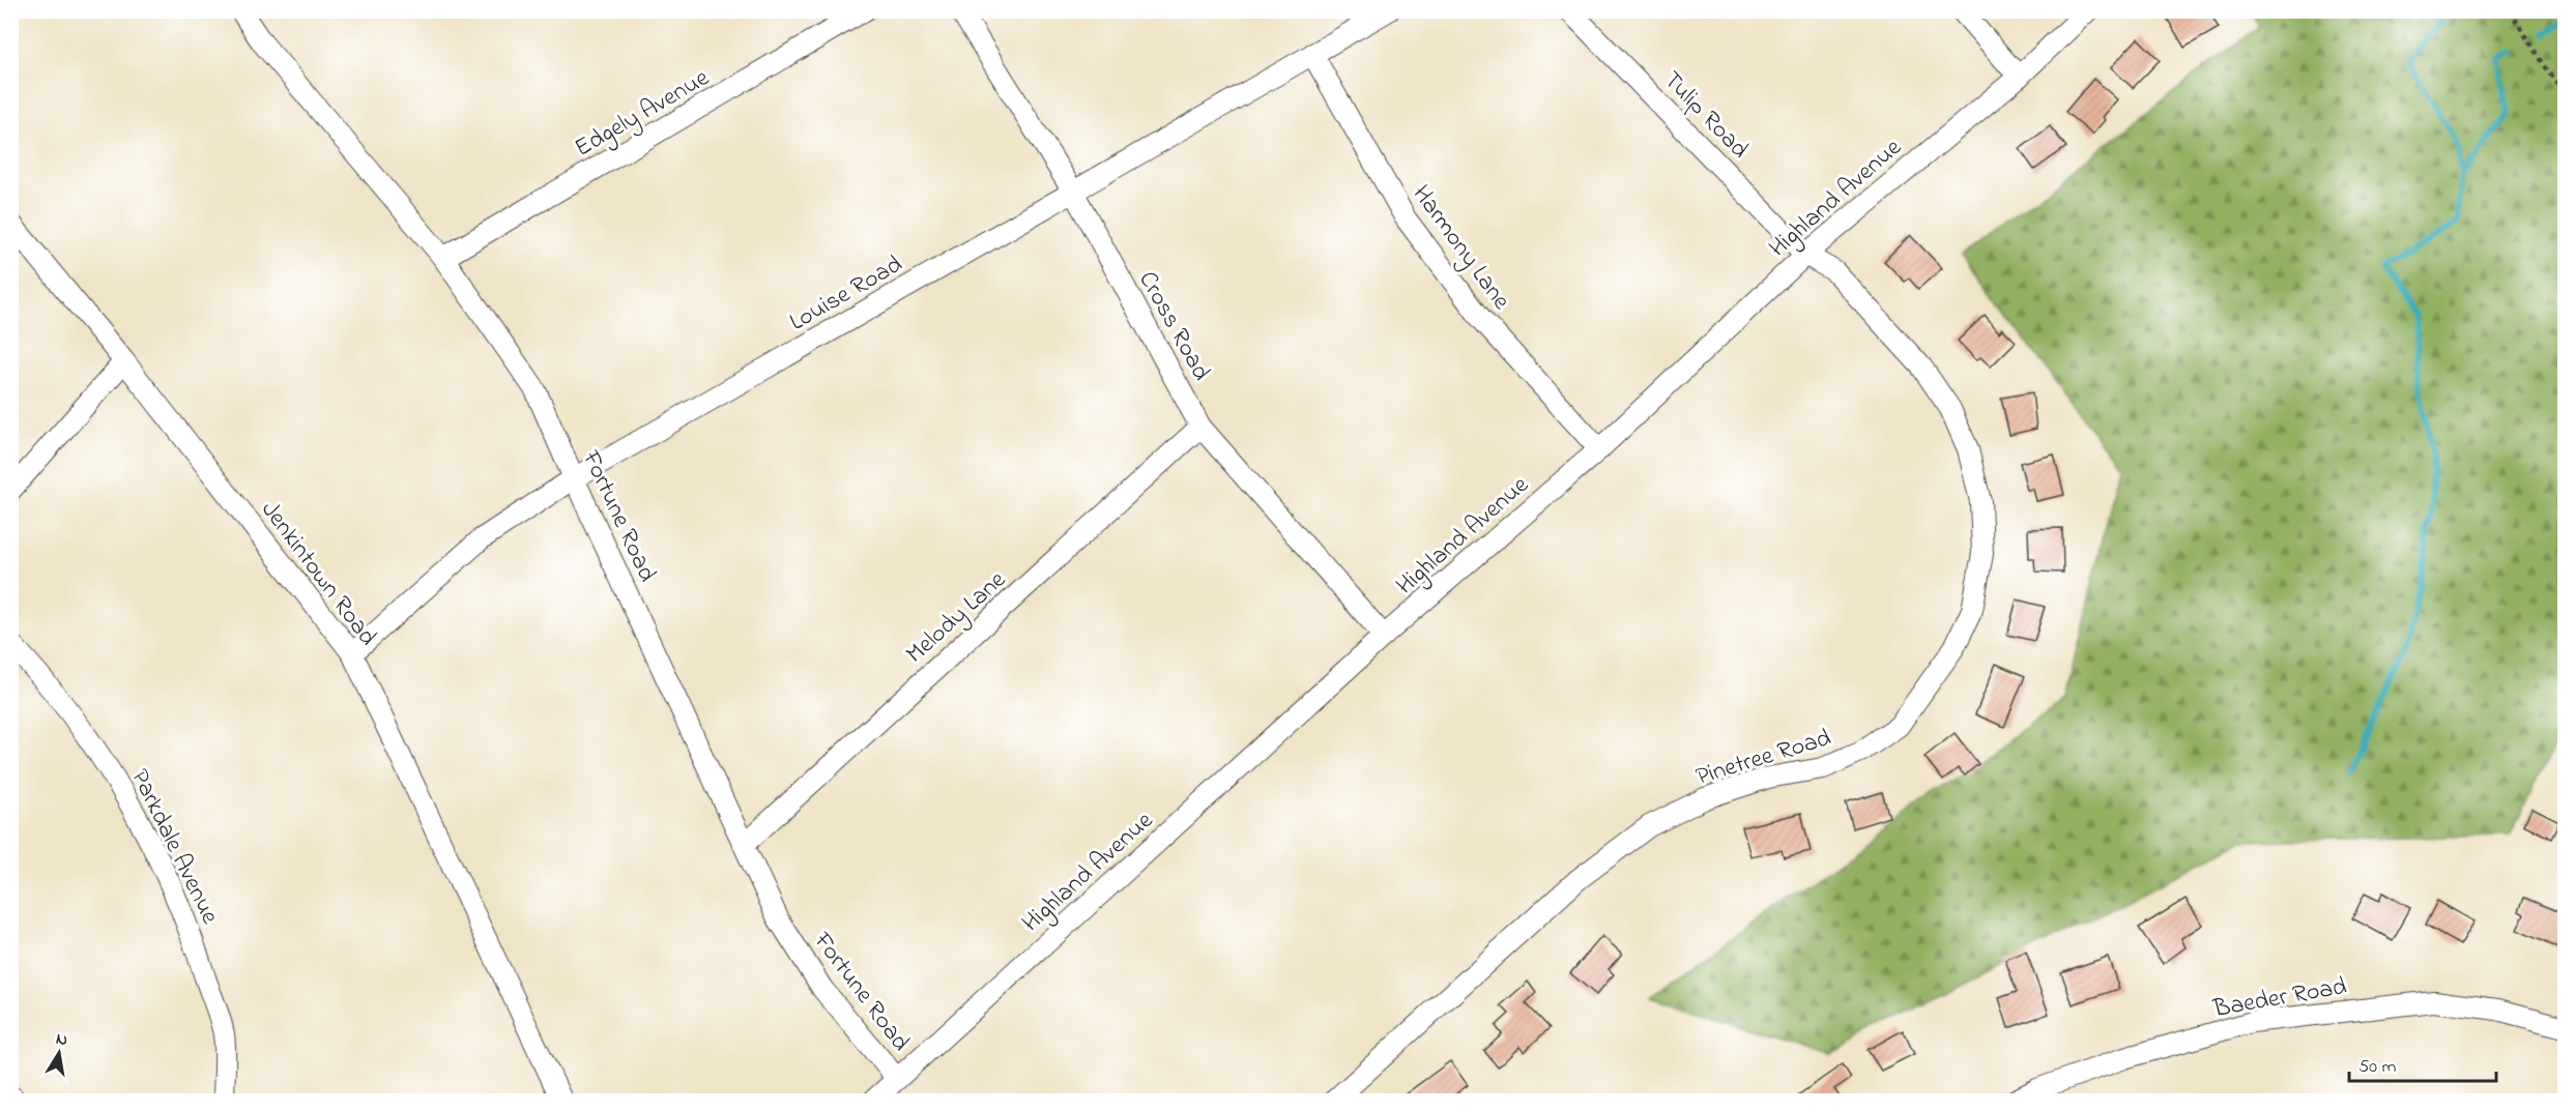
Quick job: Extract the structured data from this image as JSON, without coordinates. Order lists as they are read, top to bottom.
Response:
{
  "streets": {
    "street": [
      "Edgely Avenue",
      "Tulip Road",
      "Highland Avenue",
      "Harmony Lane",
      "Louise Road",
      "Cross Road",
      "Fortune Road",
      "Jenkintown Road",
      "Melody Lane",
      "Pinetree Road",
      "Parkdale Avenue",
      "Baeder Road"
    ]
  },
  "crossings": [
    ["Edgely Avenue", "Fortune Road"],
    ["Tulip Road", "Highland Avenue"],
    ["Tulip Road", "Pinetree Road"],
    ["Highland Avenue", "Harmony Lane"],
    ["Highland Avenue", "Cross Road"],
    ["Highland Avenue", "Fortune Road"],
    ["Highland Avenue", "Pinetree Road"],
    ["Harmony Lane", "Louise Road"],
    ["Louise Road", "Cross Road"],
    ["Louise Road", "Fortune Road"],
    ["Louise Road", "Jenkintown Road"],
    ["Cross Road", "Melody Lane"],
    ["Fortune Road", "Melody Lane"]
  ],
  "scale_bar": "50 m",
  "north": "top"
}
